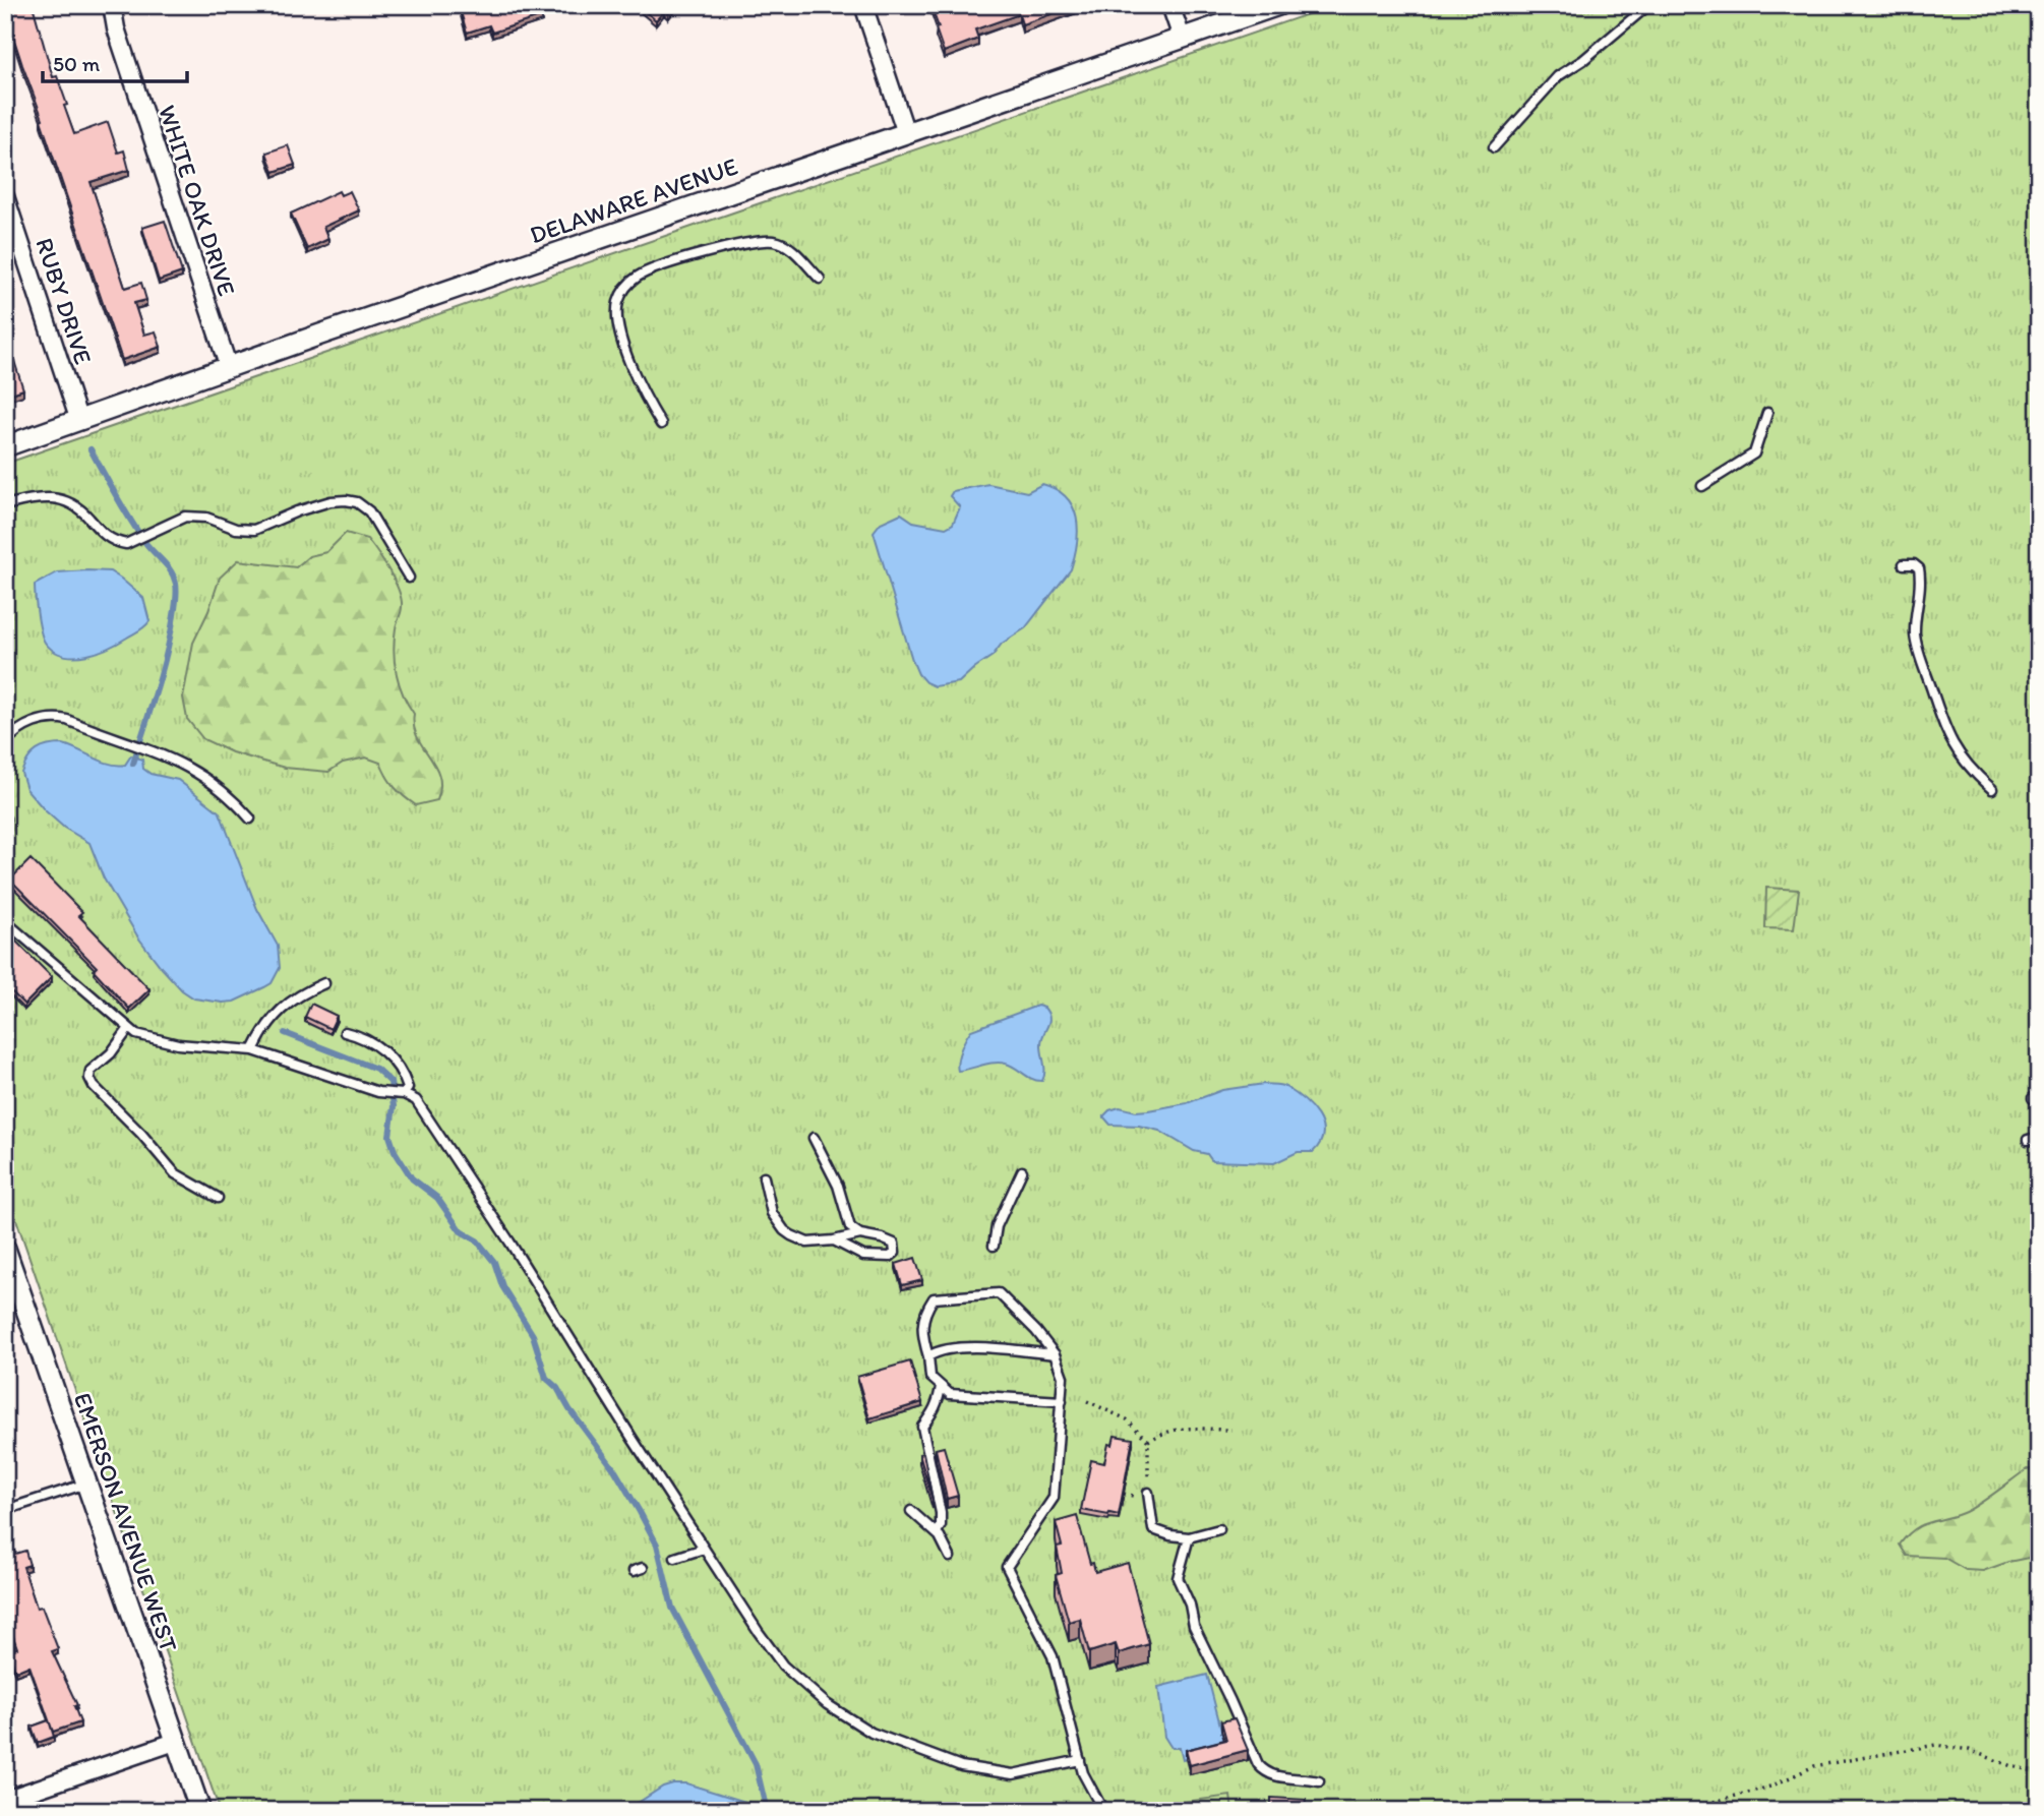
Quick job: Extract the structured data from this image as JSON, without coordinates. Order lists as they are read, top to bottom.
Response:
{
  "streets": {
    "street": [
      "WHITE OAK DRIVE",
      "DELAWARE AVENUE",
      "RUBY DRIVE",
      "EMERSON AVENUE WEST"
    ]
  },
  "crossings": [
    ["WHITE OAK DRIVE", "DELAWARE AVENUE"],
    ["DELAWARE AVENUE", "RUBY DRIVE"]
  ],
  "scale_bar": "50 m"
}
